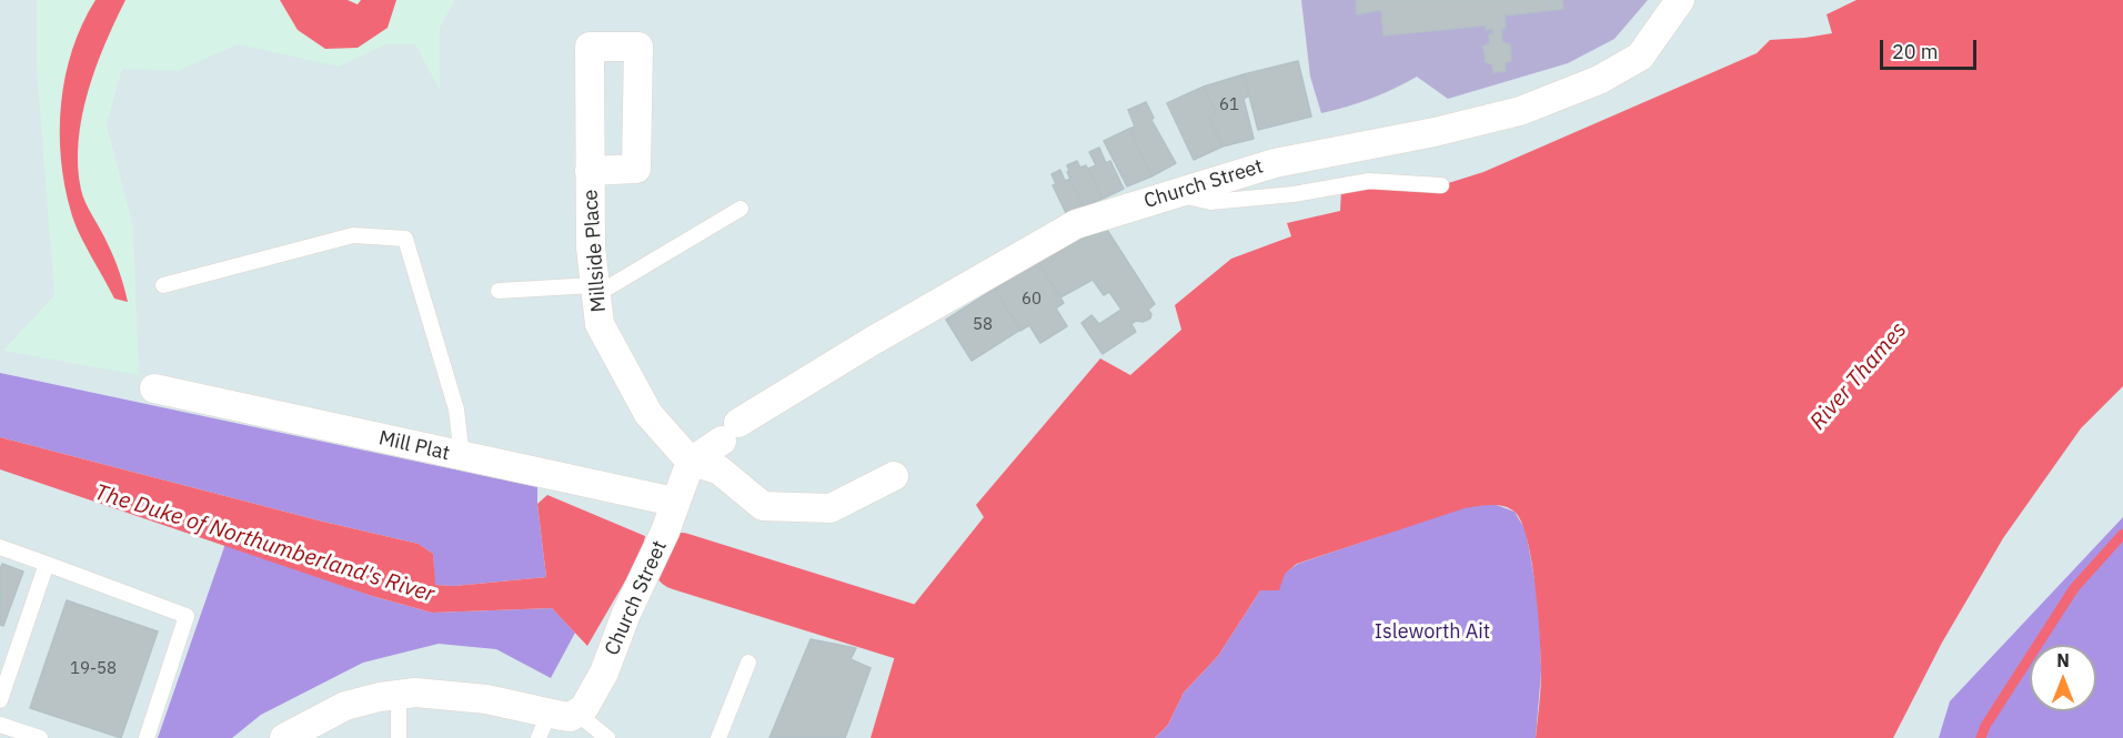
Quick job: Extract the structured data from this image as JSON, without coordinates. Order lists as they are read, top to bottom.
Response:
{
  "streets": {
    "street": ["Church Street", "Millside Place", "Mill Plat"]
  },
  "crossings": [
    ["Church Street", "Millside Place"],
    ["Church Street", "Mill Plat"]
  ],
  "water": ["River Thames", "The Duke of Northumberland's River"],
  "parks": ["Isleworth Ait"],
  "house_numbers": [
    "61",
    "60",
    "58",
    "19-58"
  ],
  "scale_bar": "20 m",
  "north": "top"
}
